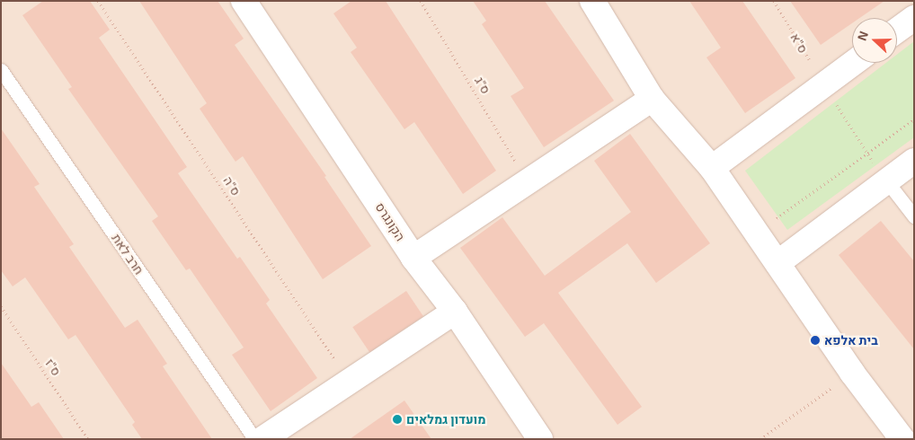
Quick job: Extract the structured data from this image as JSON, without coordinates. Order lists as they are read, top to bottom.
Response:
{
  "streets": {
    "street": ["הקונגרס"],
    "lane": ["חרב לאת"],
    "path": [
      "ס\"א",
      "ס\"ג",
      "ס\"ה",
      "ס\"ז"
    ]
  },
  "places": ["בית אלפא", "מועדון גמלאים"],
  "north": "left"
}
